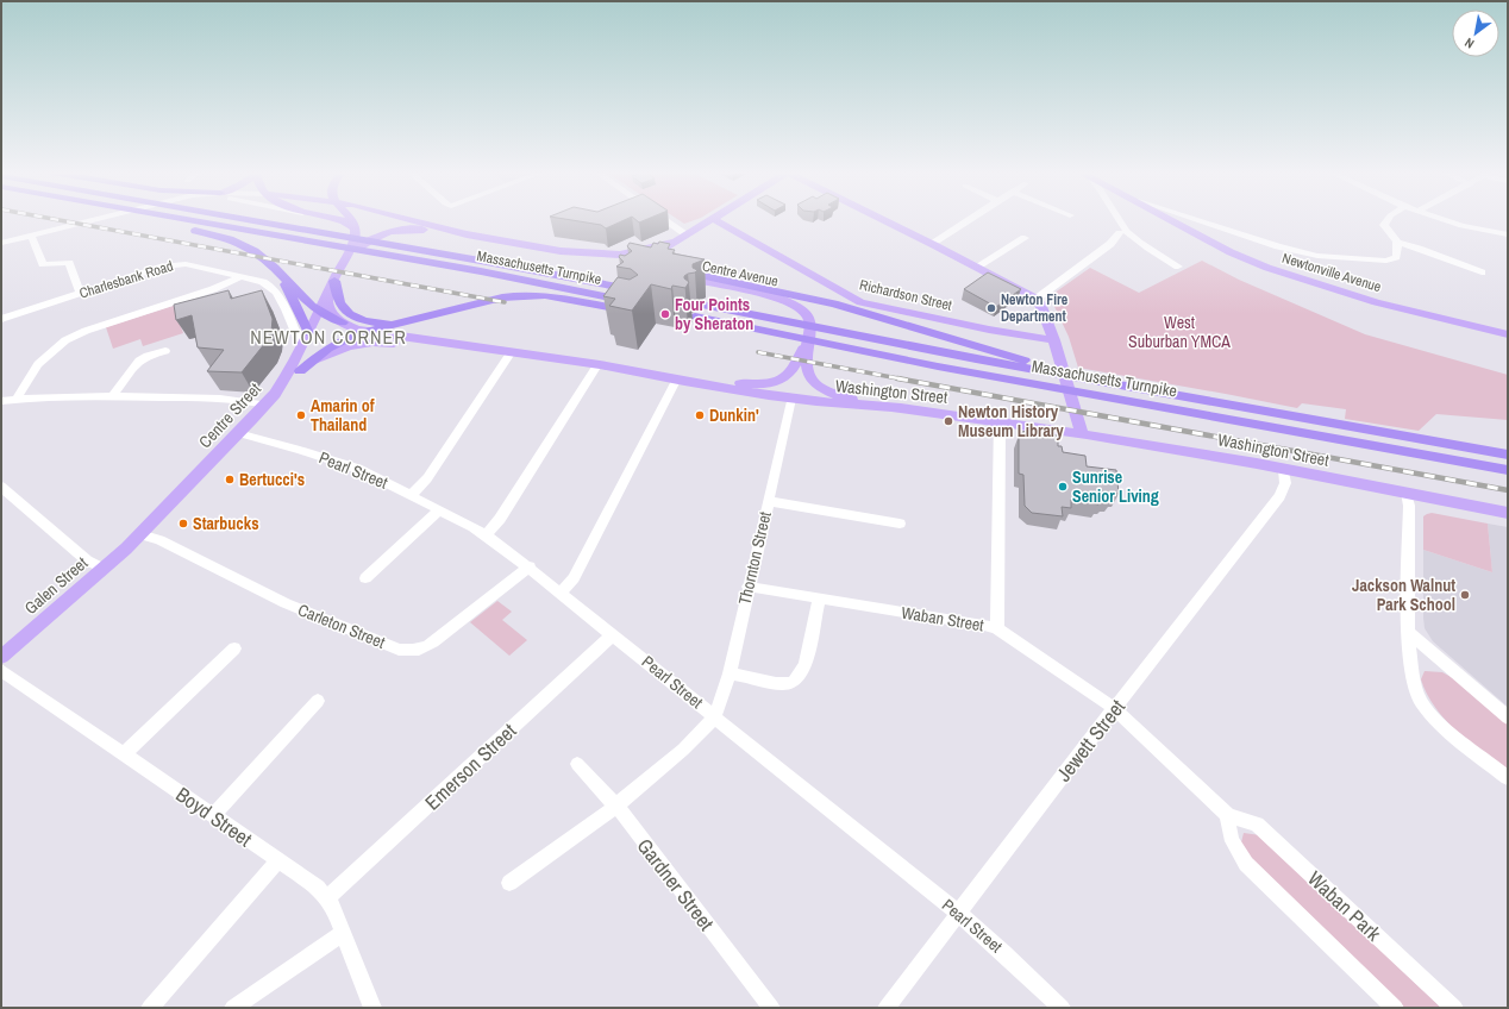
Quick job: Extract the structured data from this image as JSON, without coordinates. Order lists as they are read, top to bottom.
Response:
{
  "streets": {
    "highway": ["Massachusetts Turnpike"],
    "main road": [
      "Newtonville Avenue",
      "Centre Avenue",
      "Richardson Street",
      "Washington Street",
      "Centre Street",
      "Galen Street"
    ],
    "street": [
      "Charlesbank Road",
      "Pearl Street",
      "Thornton Street",
      "Waban Street",
      "Carleton Street",
      "Jewett Street",
      "Emerson Street",
      "Boyd Street",
      "Gardner Street",
      "Waban Park"
    ]
  },
  "crossings": [
    ["Charlesbank Road", "Centre Street"],
    ["Washington Street", "Centre Street"],
    ["Washington Street", "Thornton Street"],
    ["Washington Street", "Jewett Street"],
    ["Centre Street", "Pearl Street"],
    ["Centre Street", "Galen Street"],
    ["Centre Street", "Carleton Street"],
    ["Pearl Street", "Thornton Street"],
    ["Pearl Street", "Carleton Street"],
    ["Pearl Street", "Jewett Street"],
    ["Pearl Street", "Emerson Street"],
    ["Thornton Street", "Waban Street"],
    ["Galen Street", "Carleton Street"],
    ["Waban Street", "Jewett Street"],
    ["Waban Street", "Waban Park"],
    ["Jewett Street", "Waban Park"],
    ["Emerson Street", "Boyd Street"]
  ],
  "districts": ["NEWTON CORNER"],
  "parks": ["West Suburban YMCA"],
  "places": [
    "Newton Fire Department",
    "Four Points by Sheraton",
    "Amarin of Thailand",
    "Dunkin'",
    "Newton History Museum Library",
    "Bertucci's",
    "Sunrise Senior Living",
    "Starbucks",
    "Jackson Walnut Park School"
  ],
  "north": "bottom left"
}
